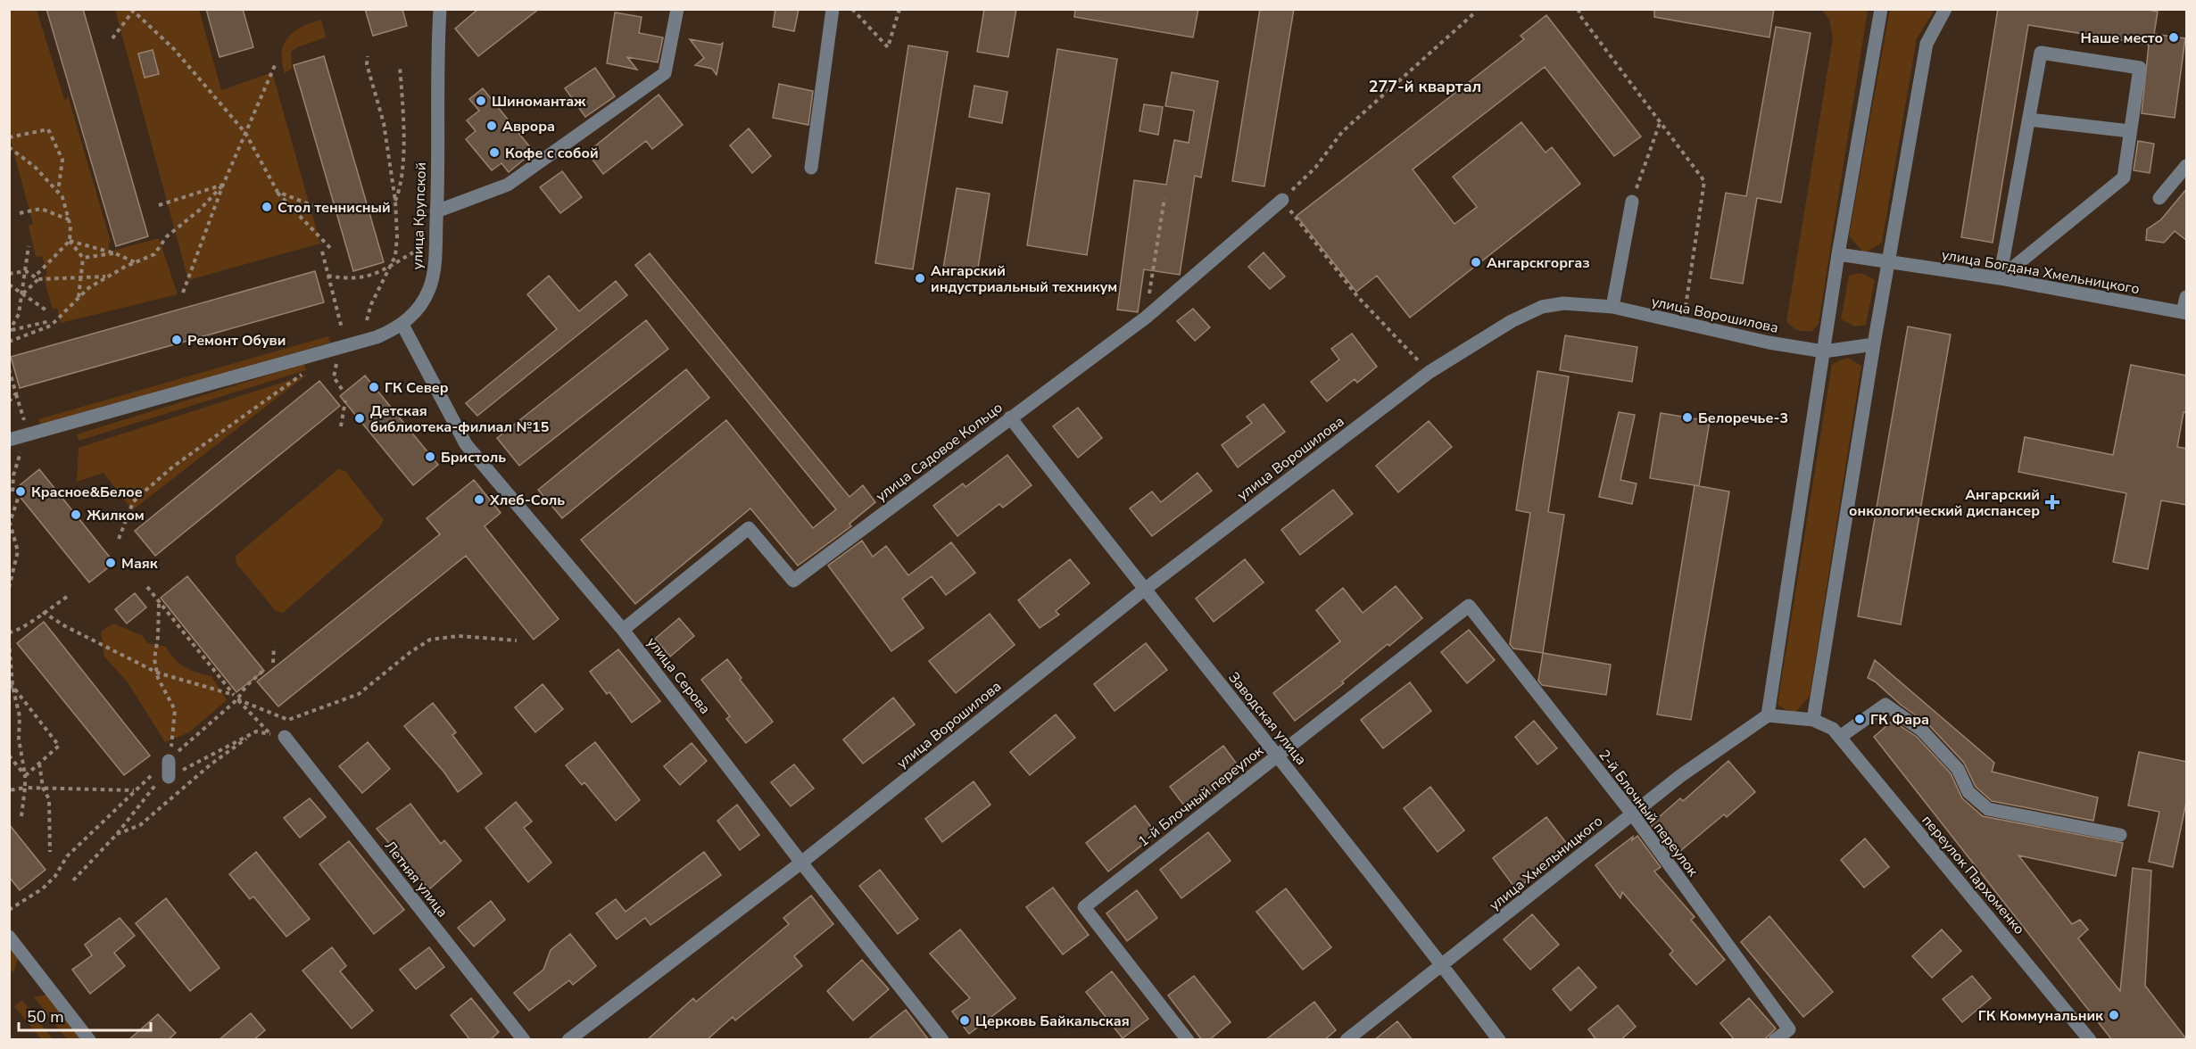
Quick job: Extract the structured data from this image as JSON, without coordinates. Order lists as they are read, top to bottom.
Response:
{
  "streets": {
    "street": [
      "улица Крупской",
      "улица Богдана Хмельницкого",
      "улица Ворошилова",
      "улица Садовое Кольцо",
      "улица Серова",
      "Заводская улица",
      "1-й Блочный переулок",
      "2-й Блочный переулок",
      "улица Хмельницкого",
      "переулок Пархоменко",
      "Летняя улица"
    ]
  },
  "crossings": [
    ["улица Крупской", "улица Серова"],
    ["улица Ворошилова", "улица Серова"],
    ["улица Ворошилова", "Заводская улица"],
    ["улица Садовое Кольцо", "улица Серова"],
    ["улица Садовое Кольцо", "Заводская улица"],
    ["Заводская улица", "1-й Блочный переулок"],
    ["Заводская улица", "улица Хмельницкого"],
    ["1-й Блочный переулок", "2-й Блочный переулок"],
    ["2-й Блочный переулок", "улица Хмельницкого"]
  ],
  "districts": ["277-й квартал"],
  "places": {
    "other": [
      "Наше место",
      "Шиномантаж",
      "Аврора",
      "Кофе с собой",
      "Стол теннисный",
      "Ангарскгоргаз",
      "Ангарский индустриальный техникум",
      "Ремонт Обуви",
      "ГК Север",
      "Белоречье-3",
      "Детская библиотека-филиал №15",
      "Бристоль",
      "Красное&Белое",
      "Хлеб-Соль",
      "Жилком",
      "Маяк",
      "ГК Фара",
      "ГК Коммунальник",
      "Церковь Байкальская"
    ],
    "health": ["Ангарский онкологический диспансер"]
  },
  "scale_bar": "50 m"
}
